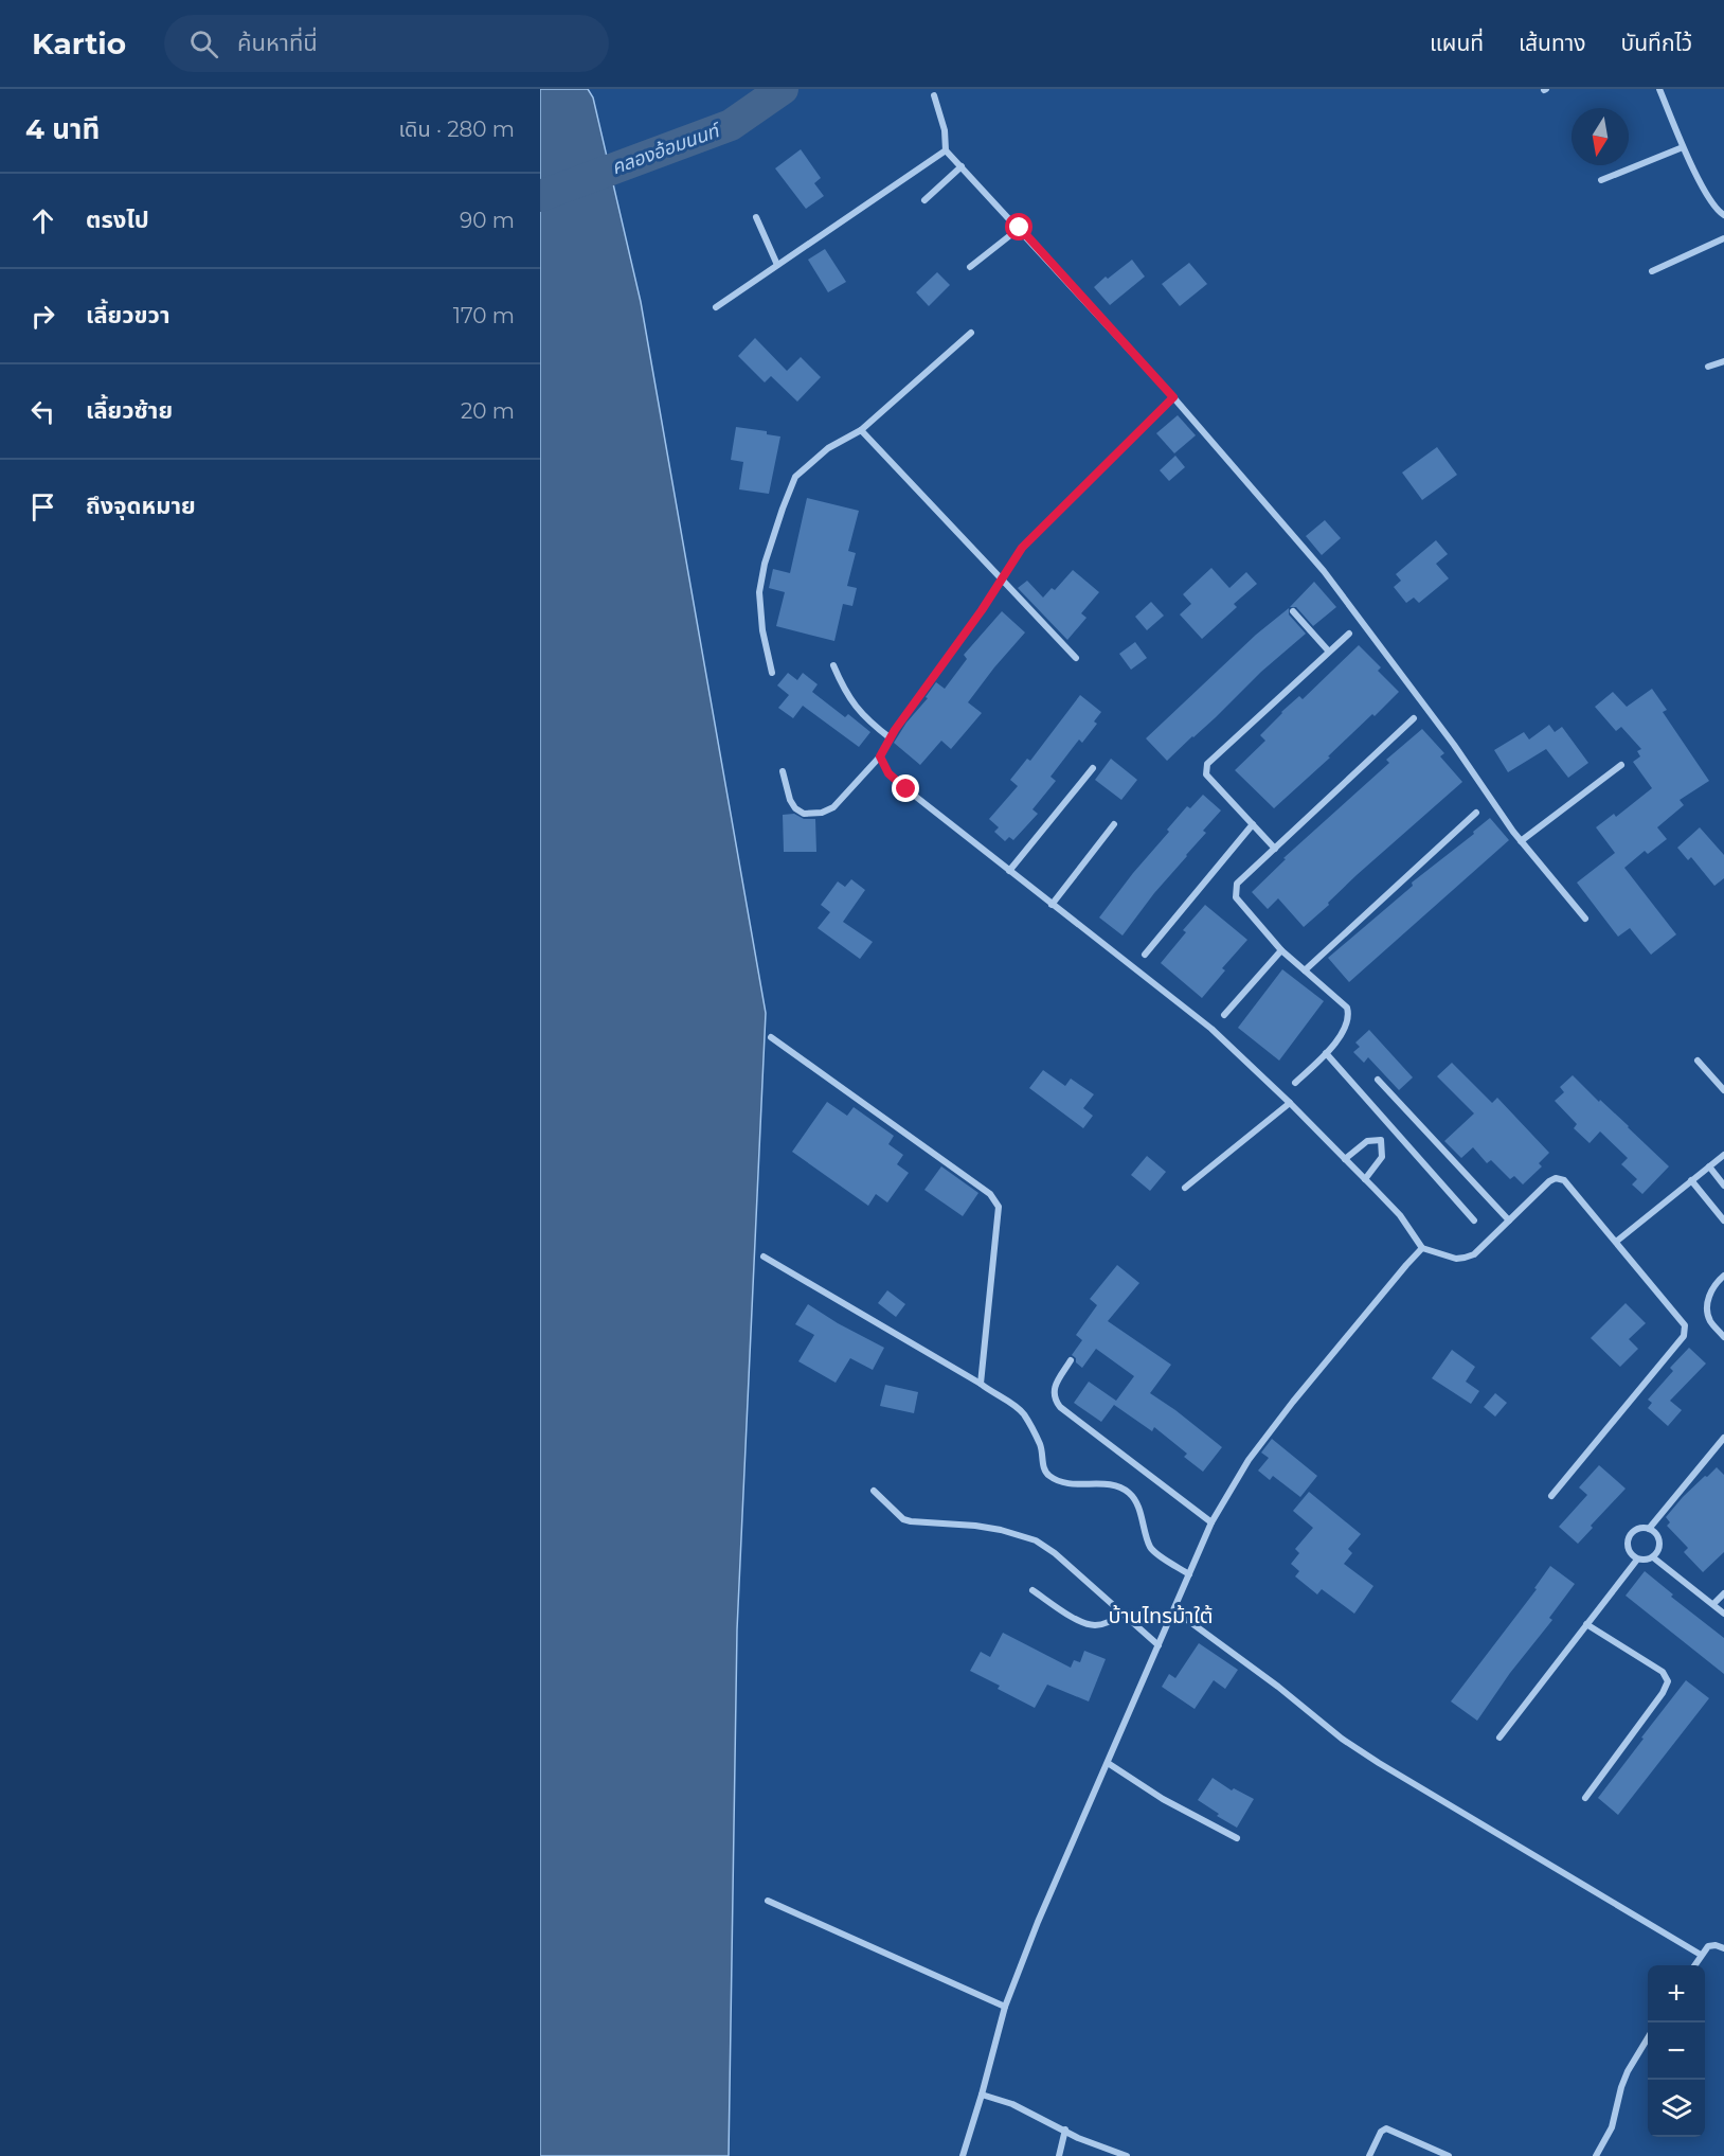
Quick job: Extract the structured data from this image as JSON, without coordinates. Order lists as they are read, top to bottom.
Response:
{
  "districts": ["บ้านไทรม้าใต้"],
  "water": ["คลองอ้อมนนท์"],
  "north": "bottom",
  "page": {
    "header": "Kartio",
    "search": "ค้นหาที่นี่",
    "nav": ["แผนที่", "เส้นทาง", "บันทึกไว้"],
    "heading": ["4 นาที", "เดิน · 280 m"],
    "list": [
      ["ตรงไป", "90 m"],
      ["เลี้ยวขวา", "170 m"],
      ["เลี้ยวซ้าย", "20 m"],
      "ถึงจุดหมาย"
    ],
    "map_buttons": ["+", "−"]
  }
}
